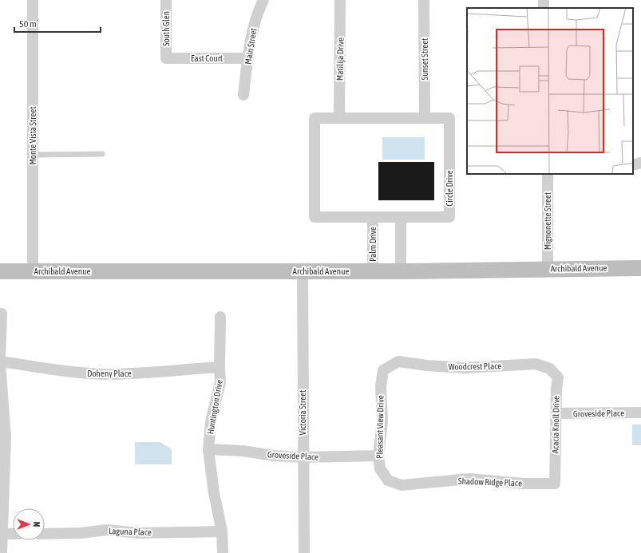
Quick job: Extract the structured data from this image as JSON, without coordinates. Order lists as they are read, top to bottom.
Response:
{
  "streets": {
    "main road": ["Archibald Avenue"],
    "street": [
      "South Glen",
      "Main Street",
      "East Court",
      "Matilija Drive",
      "Sunset Street",
      "Monte Vista Street",
      "Circle Drive",
      "Mignonette Street",
      "Palm Drive",
      "Woodcrest Place",
      "Doheny Place",
      "Huntington Drive",
      "Victoria Street",
      "Groveside Place",
      "Acacia Knoll Drive",
      "Pleasant View Drive",
      "Shadow Ridge Place",
      "Laguna Place"
    ]
  },
  "crossings": [
    ["South Glen", "East Court"],
    ["Main Street", "East Court"],
    ["Matilija Drive", "Circle Drive"],
    ["Sunset Street", "Circle Drive"],
    ["Monte Vista Street", "Archibald Avenue"],
    ["Circle Drive", "Palm Drive"],
    ["Mignonette Street", "Archibald Avenue"],
    ["Palm Drive", "Archibald Avenue"],
    ["Archibald Avenue", "Victoria Street"],
    ["Woodcrest Place", "Acacia Knoll Drive"],
    ["Woodcrest Place", "Pleasant View Drive"],
    ["Doheny Place", "Huntington Drive"],
    ["Huntington Drive", "Groveside Place"],
    ["Huntington Drive", "Laguna Place"],
    ["Victoria Street", "Groveside Place"],
    ["Groveside Place", "Acacia Knoll Drive"],
    ["Groveside Place", "Pleasant View Drive"],
    ["Acacia Knoll Drive", "Shadow Ridge Place"],
    ["Pleasant View Drive", "Shadow Ridge Place"]
  ],
  "scale_bar": "50 m",
  "north": "right"
}
